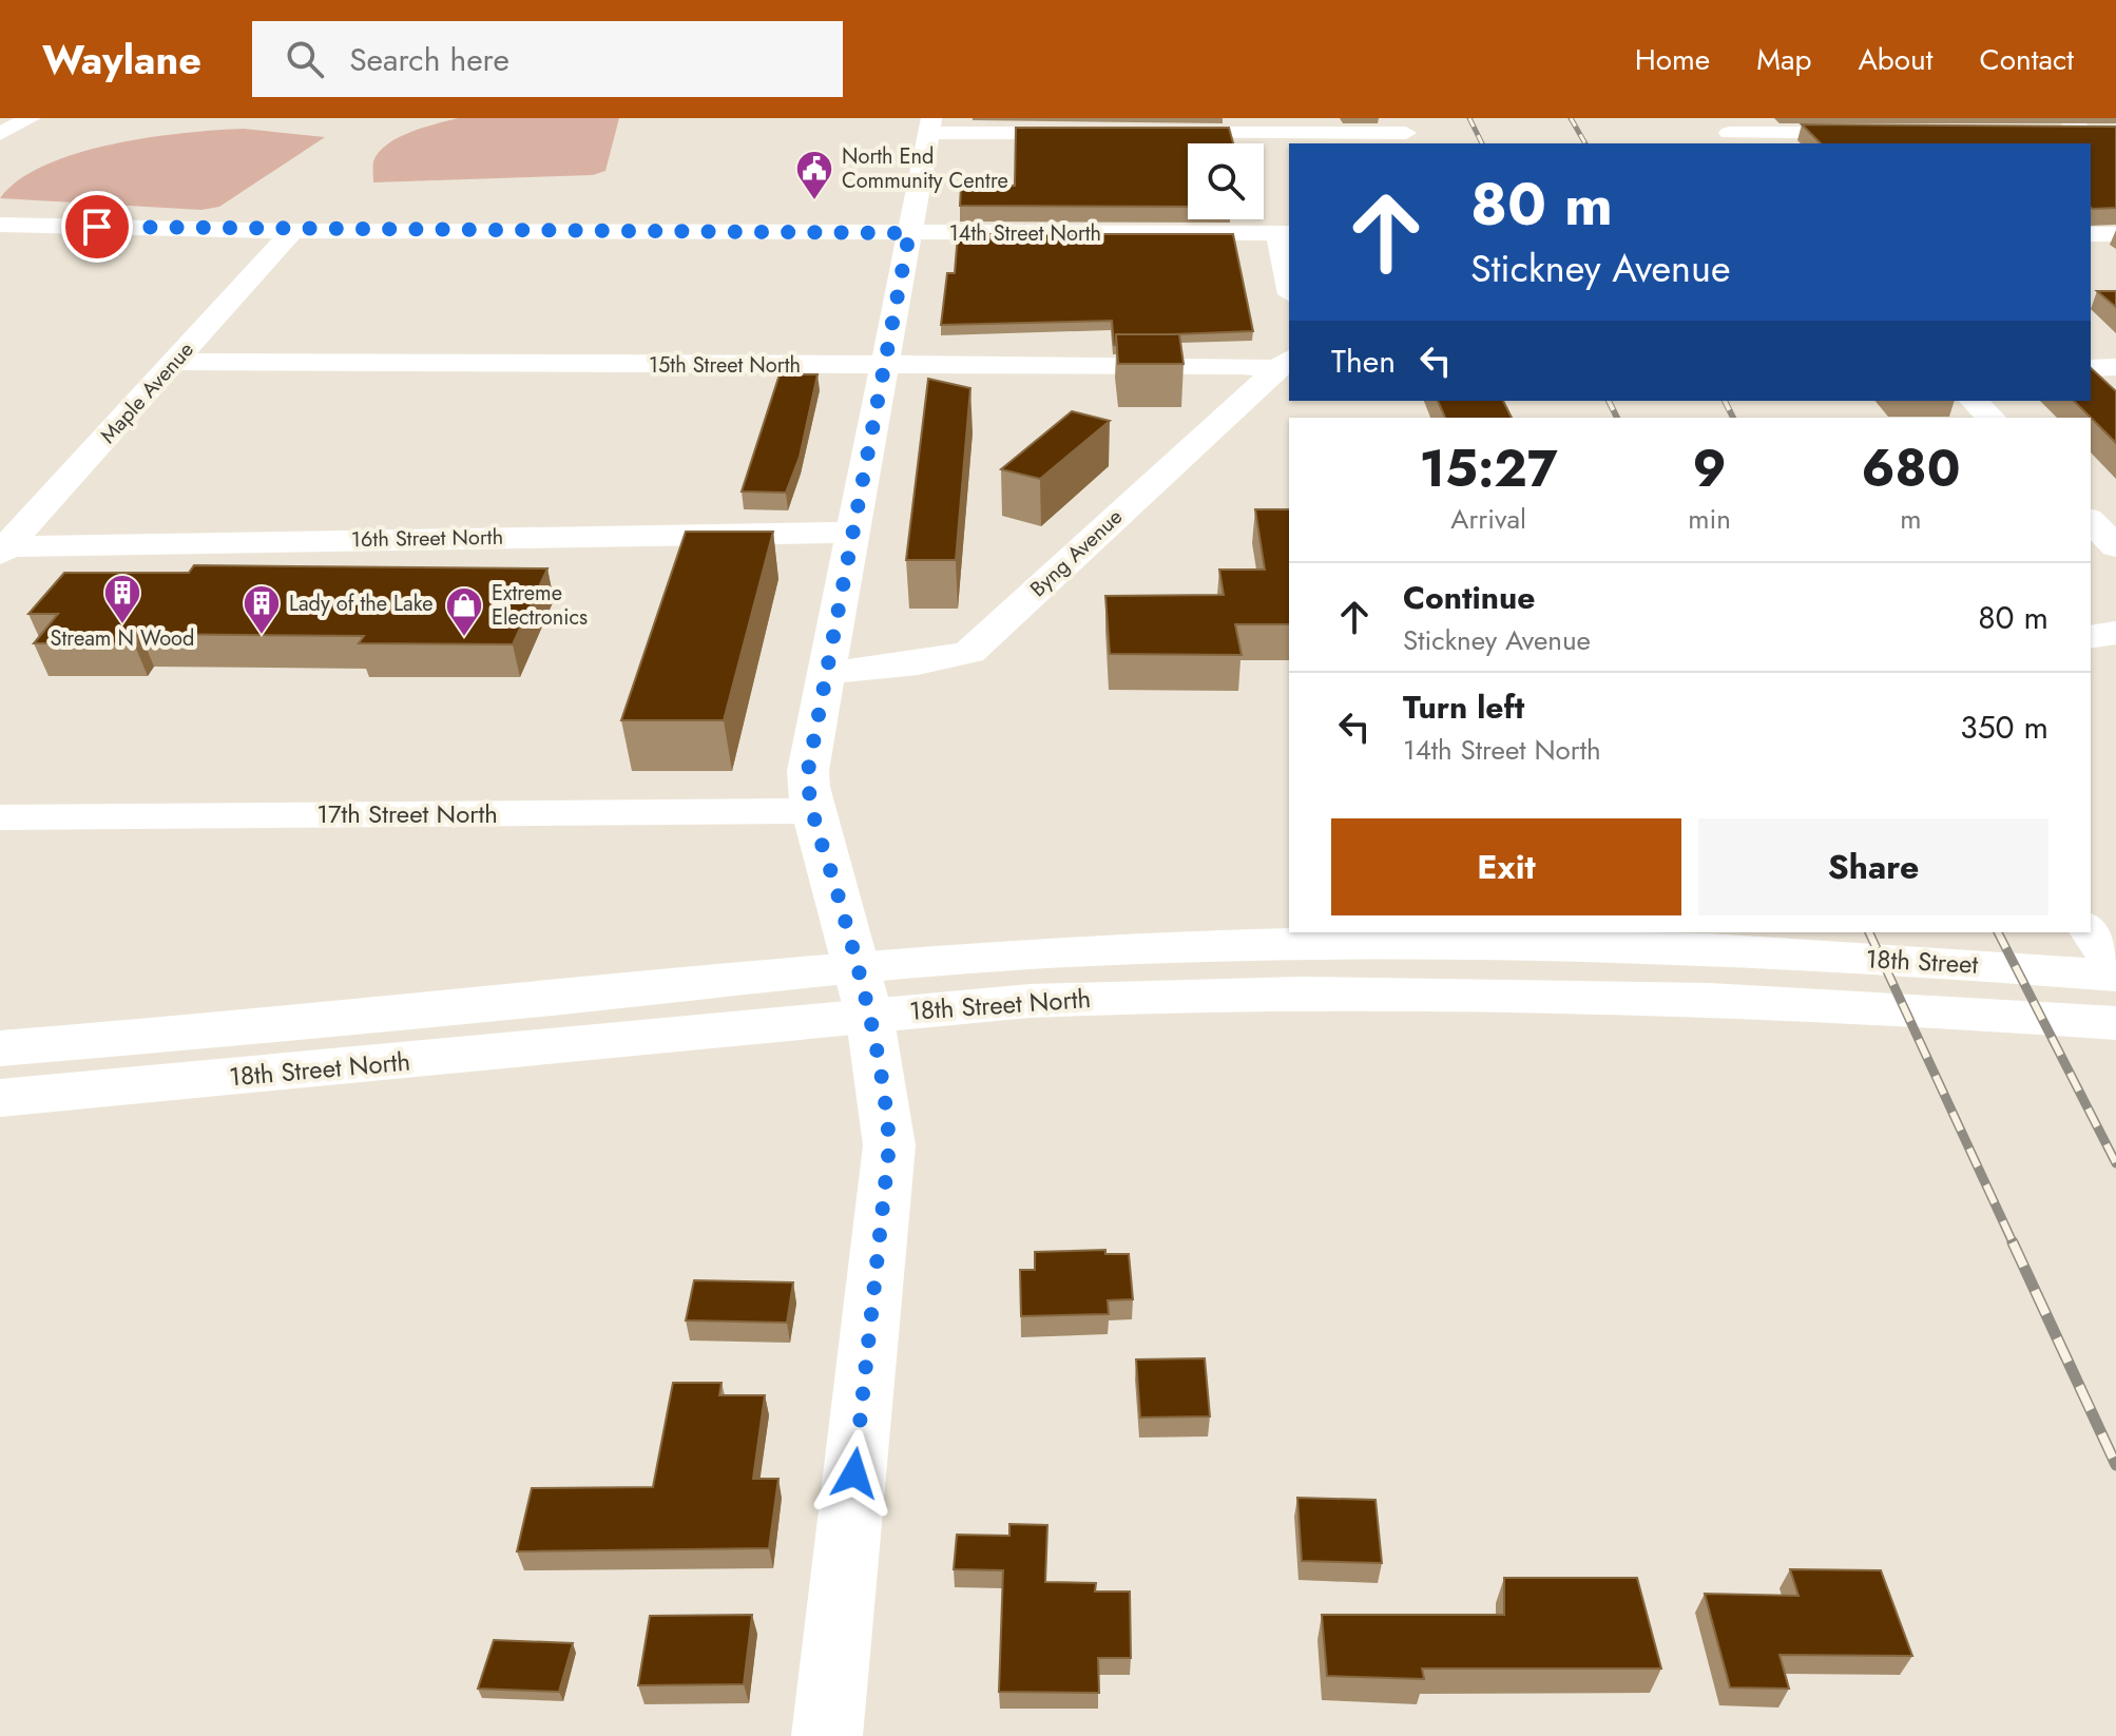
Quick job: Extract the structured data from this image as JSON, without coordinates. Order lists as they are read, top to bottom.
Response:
{
  "streets": {
    "street": [
      "14th Street North",
      "15th Street North",
      "Maple Avenue",
      "16th Street North",
      "Byng Avenue",
      "17th Street North",
      "18th Street",
      "18th Street North"
    ]
  },
  "crossings": [
    ["14th Street North", "Maple Avenue"],
    ["15th Street North", "Maple Avenue"],
    ["15th Street North", "Byng Avenue"],
    ["Maple Avenue", "16th Street North"],
    ["18th Street", "18th Street North"]
  ],
  "places": {
    "public building": ["North End Community Centre"],
    "building": ["Stream N Wood", "Lady of the Lake"],
    "shop": ["Extreme Electronics"]
  },
  "page": {
    "header": "Waylane",
    "search": "Search here",
    "nav": [
      "Home",
      "Map",
      "About",
      "Contact"
    ],
    "turn": ["80 m", "Stickney Avenue"],
    "then": "Then",
    "eta": [
      "15:27",
      "Arrival",
      "9",
      "min",
      "680",
      "m"
    ],
    "list": [
      {
        "name": "Continue",
        "note": "Stickney Avenue",
        "value": "80 m"
      },
      {
        "name": "Turn left",
        "note": "14th Street North",
        "value": "350 m"
      }
    ],
    "buttons": ["Exit", "Share"]
  }
}
